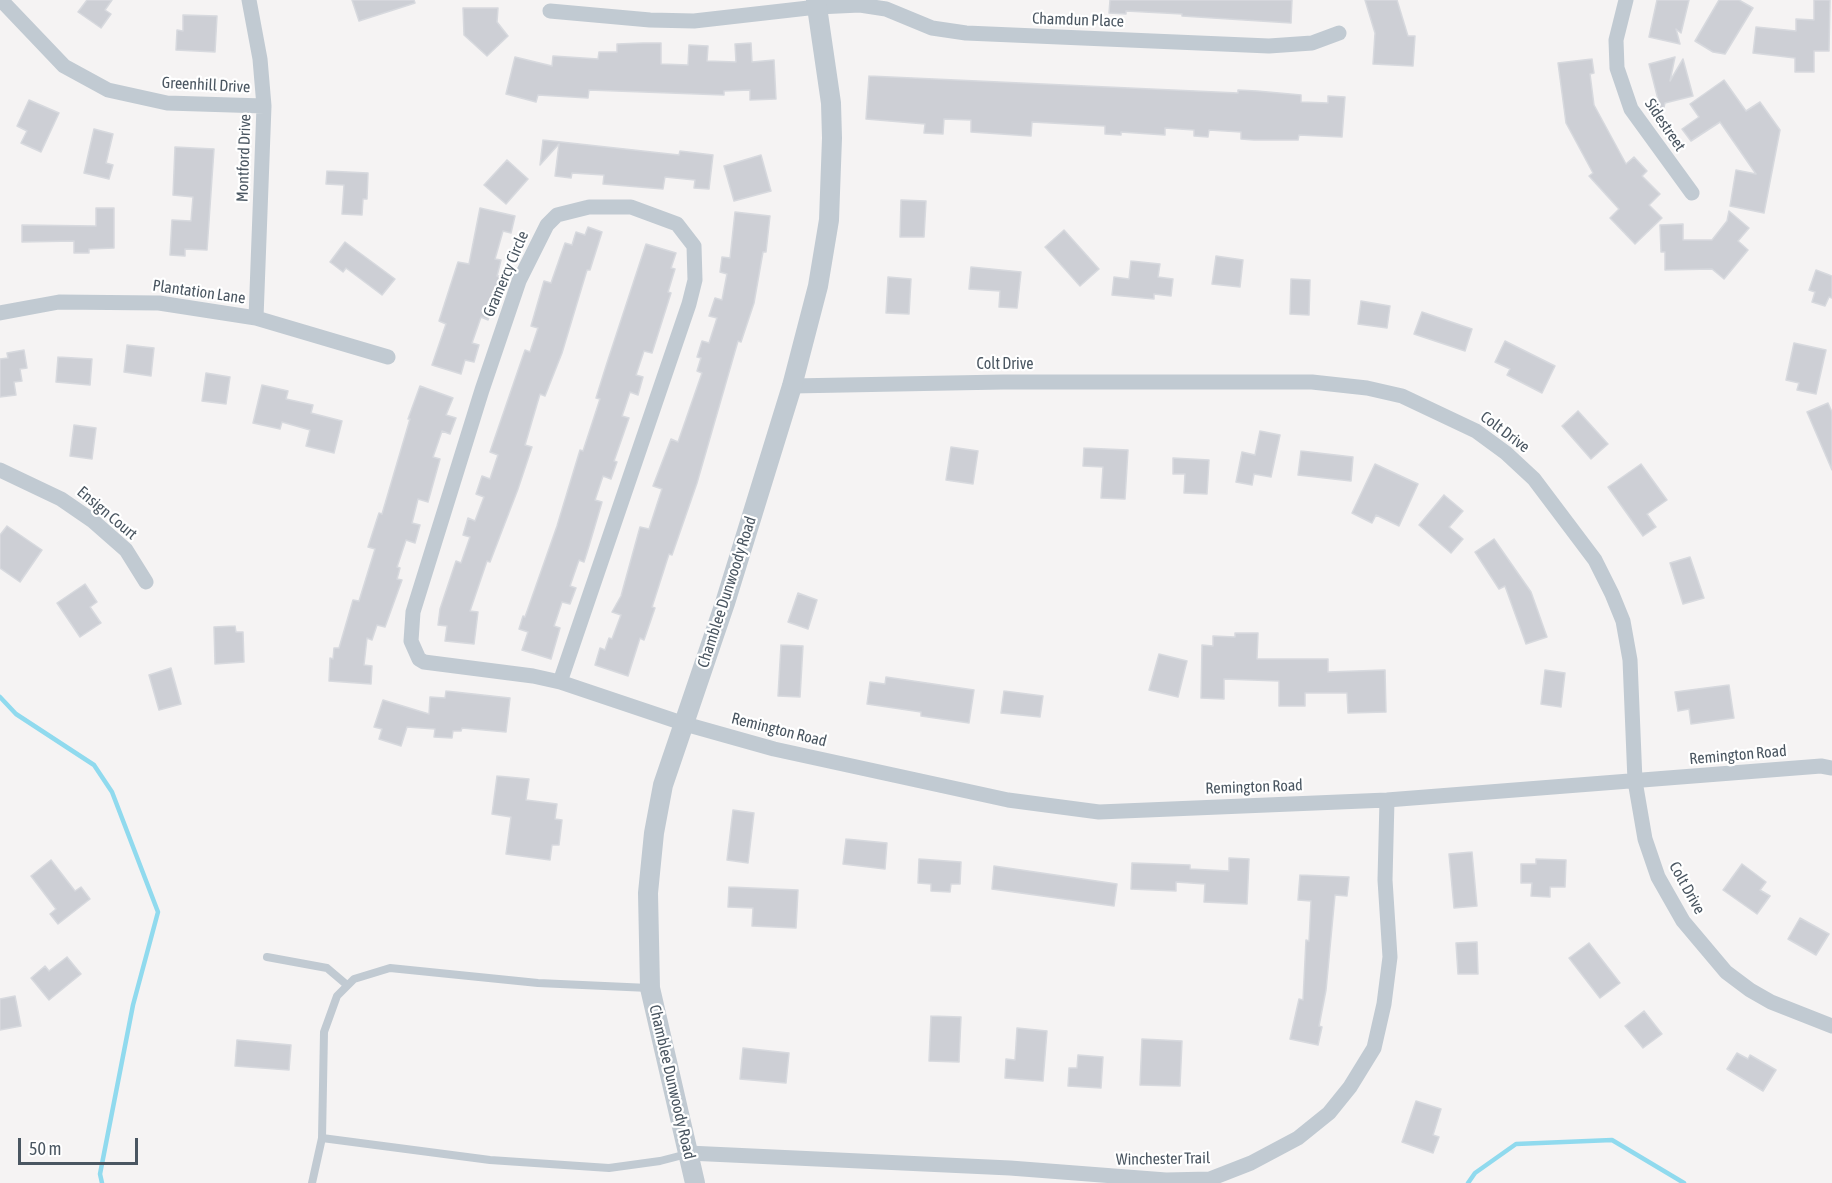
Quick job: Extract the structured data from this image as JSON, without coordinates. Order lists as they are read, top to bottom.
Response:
{
  "streets": {
    "street": [
      "Chamdun Place",
      "Greenhill Drive",
      "Sidestreet",
      "Montford Drive",
      "Gramercy Circle",
      "Plantation Lane",
      "Colt Drive",
      "Ensign Court",
      "Chamblee Dunwoody Road",
      "Remington Road",
      "Winchester Trail"
    ]
  },
  "crossings": [
    ["Chamdun Place", "Chamblee Dunwoody Road"],
    ["Greenhill Drive", "Montford Drive"],
    ["Montford Drive", "Plantation Lane"],
    ["Gramercy Circle", "Chamblee Dunwoody Road"],
    ["Gramercy Circle", "Remington Road"],
    ["Colt Drive", "Chamblee Dunwoody Road"],
    ["Colt Drive", "Remington Road"],
    ["Chamblee Dunwoody Road", "Remington Road"],
    ["Chamblee Dunwoody Road", "Winchester Trail"],
    ["Remington Road", "Winchester Trail"]
  ],
  "scale_bar": "50 m"
}
